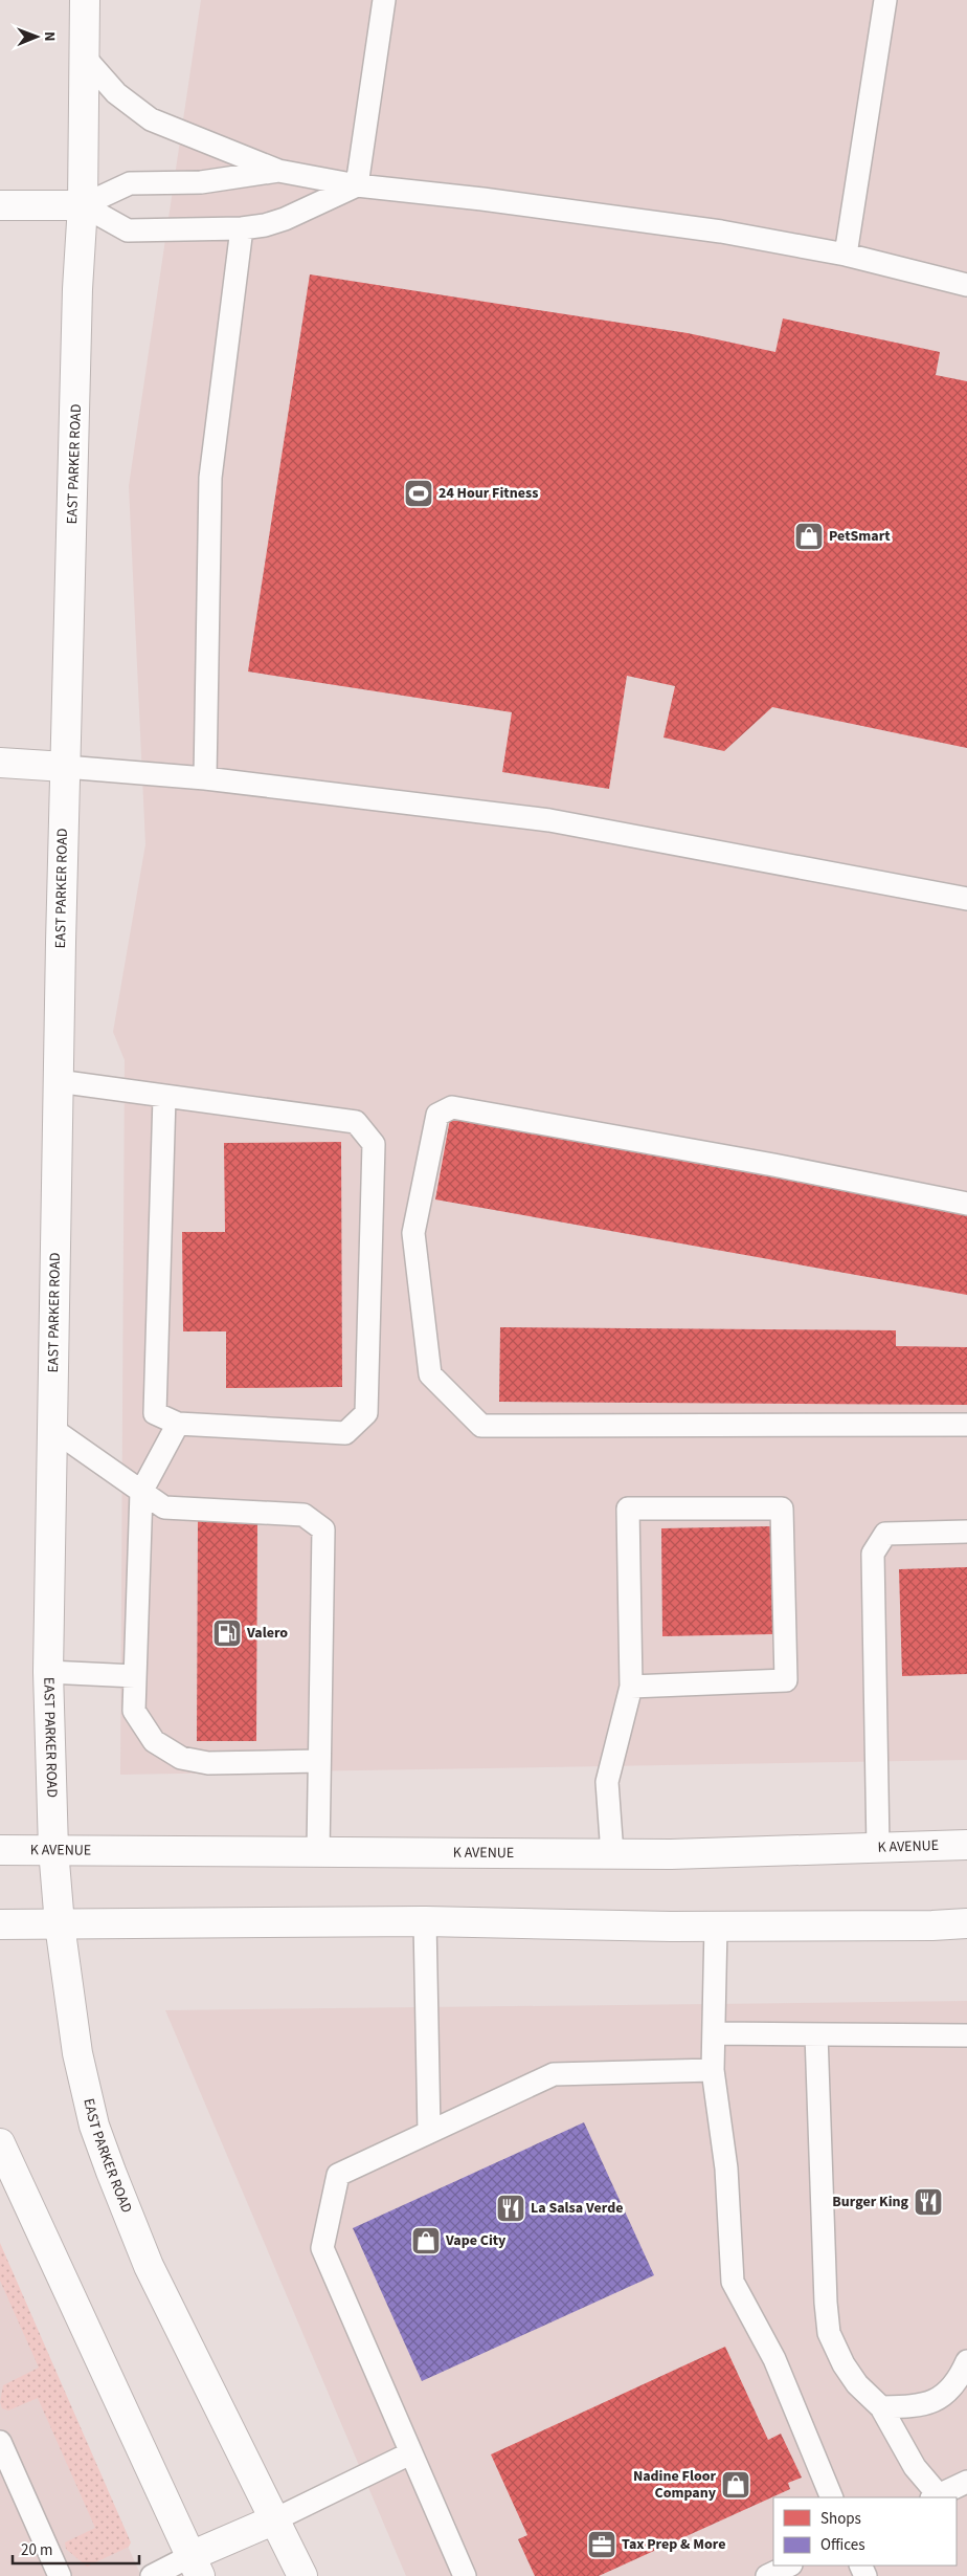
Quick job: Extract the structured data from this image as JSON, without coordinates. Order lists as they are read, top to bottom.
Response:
{
  "streets": {
    "main road": ["EAST PARKER ROAD", "K AVENUE"]
  },
  "crossings": [
    ["EAST PARKER ROAD", "K AVENUE"]
  ],
  "places": {
    "sports": ["24 Hour Fitness"],
    "shop": ["PetSmart", "Vape City", "Nadine Floor Company"],
    "fuel station": ["Valero"],
    "restaurant": ["Burger King", "La Salsa Verde"],
    "office": ["Tax Prep & More"]
  },
  "legend": ["Shops", "Offices"],
  "scale_bar": "20 m",
  "north": "right"
}
